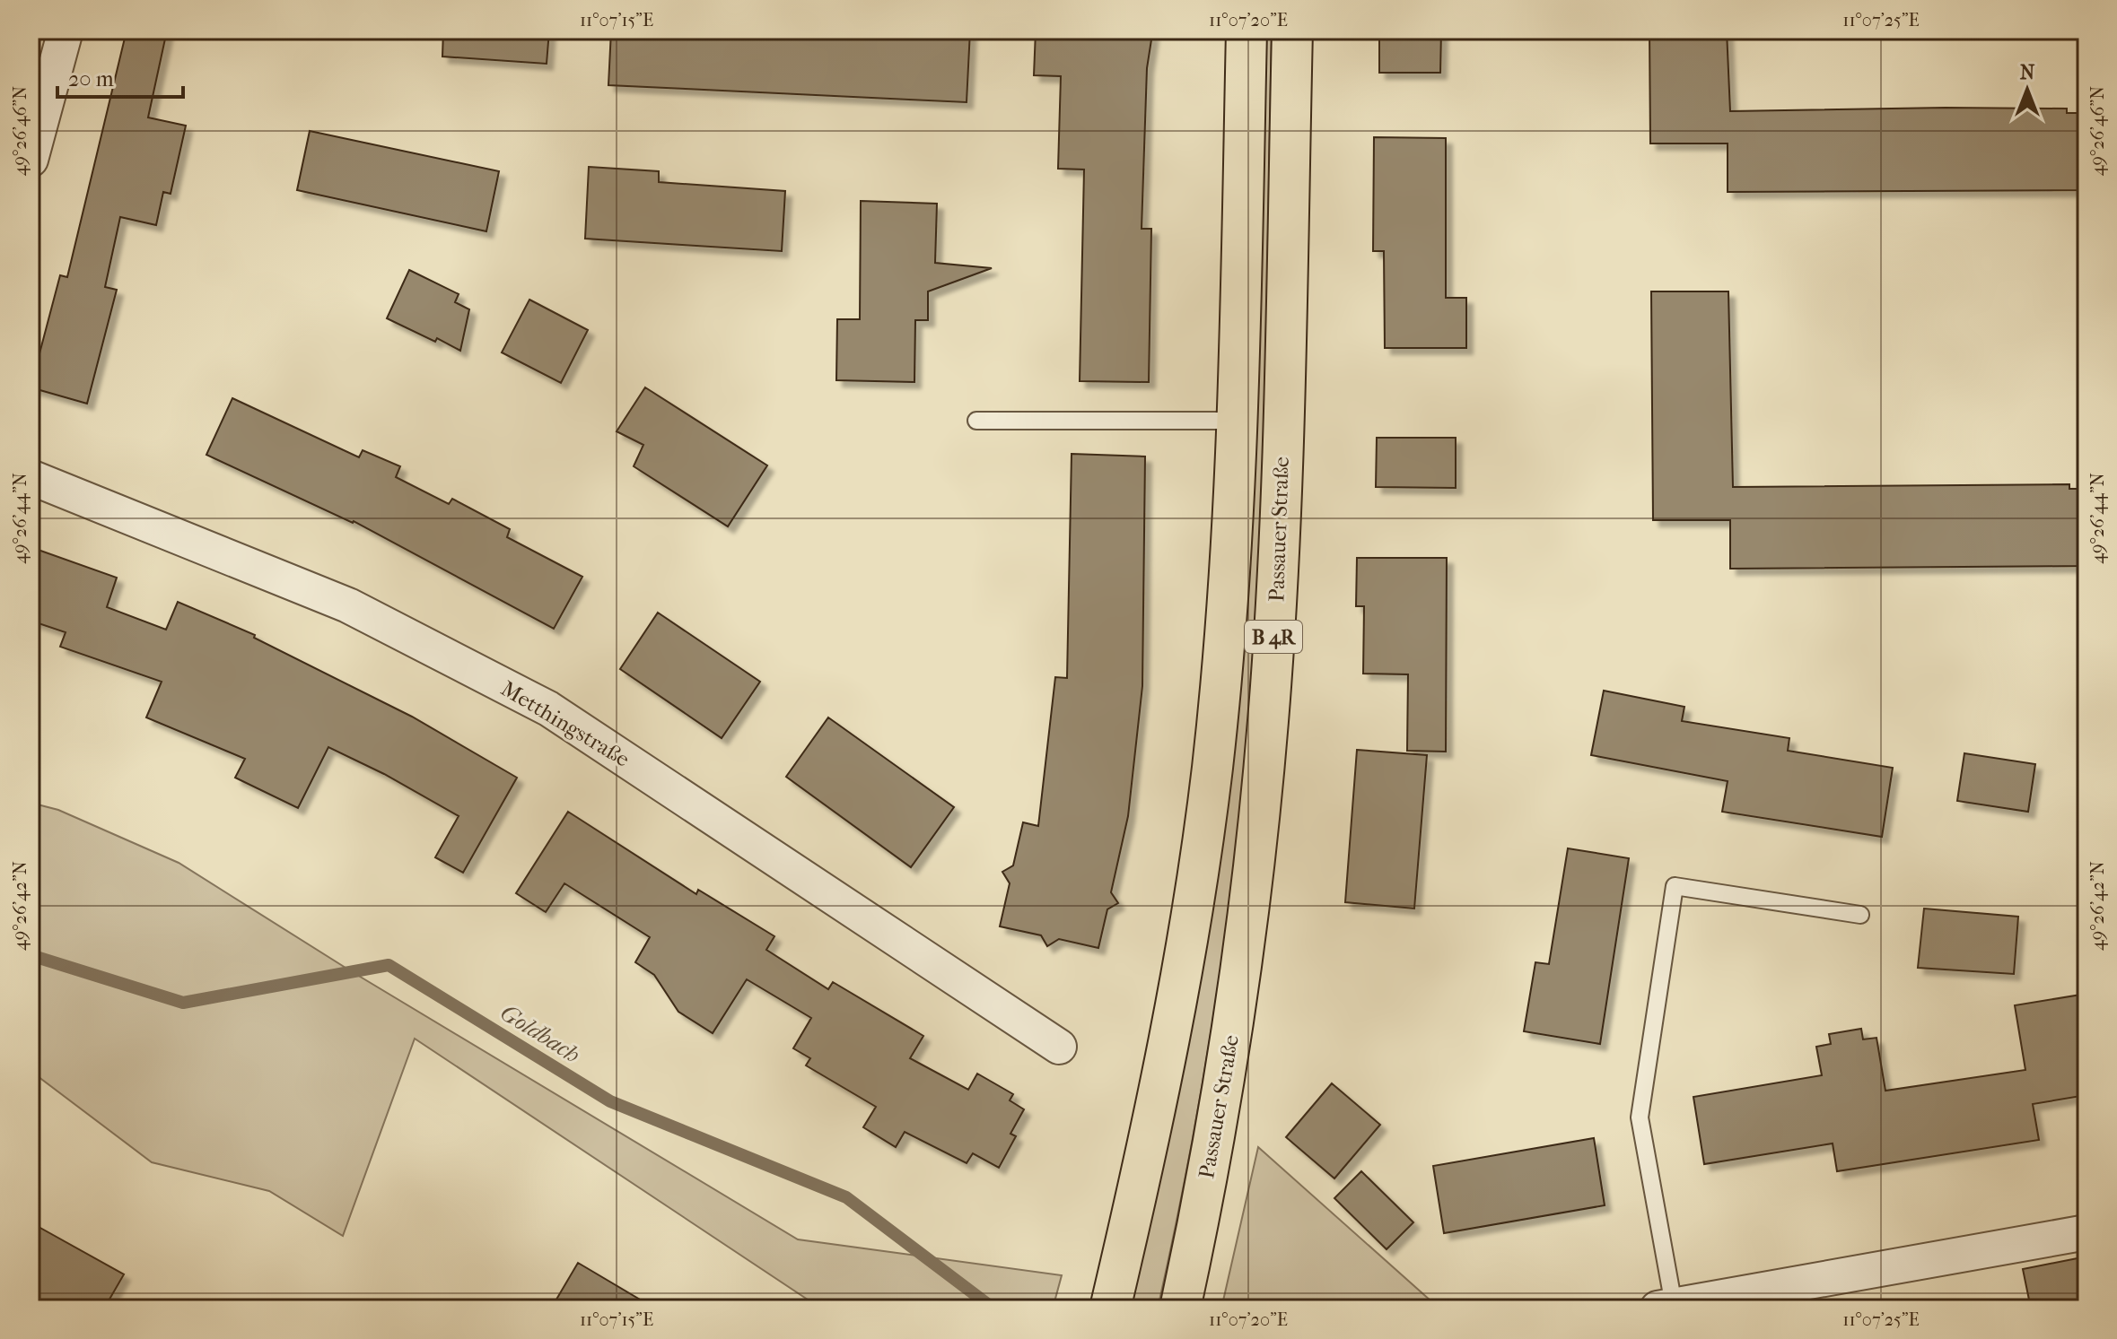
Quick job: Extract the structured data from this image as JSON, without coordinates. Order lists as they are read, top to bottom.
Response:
{
  "streets": {
    "main road": ["Passauer Straße", "B 4R"],
    "street": ["Metthingstraße"]
  },
  "water": ["Goldbach"],
  "scale_bar": "20 m",
  "north": "top",
  "coordinates": [
    "11°07'15\"E",
    "11°07'20\"E",
    "11°07'25\"E",
    "49°26'46\"N",
    "49°26'44\"N",
    "49°26'42\"N"
  ]
}
